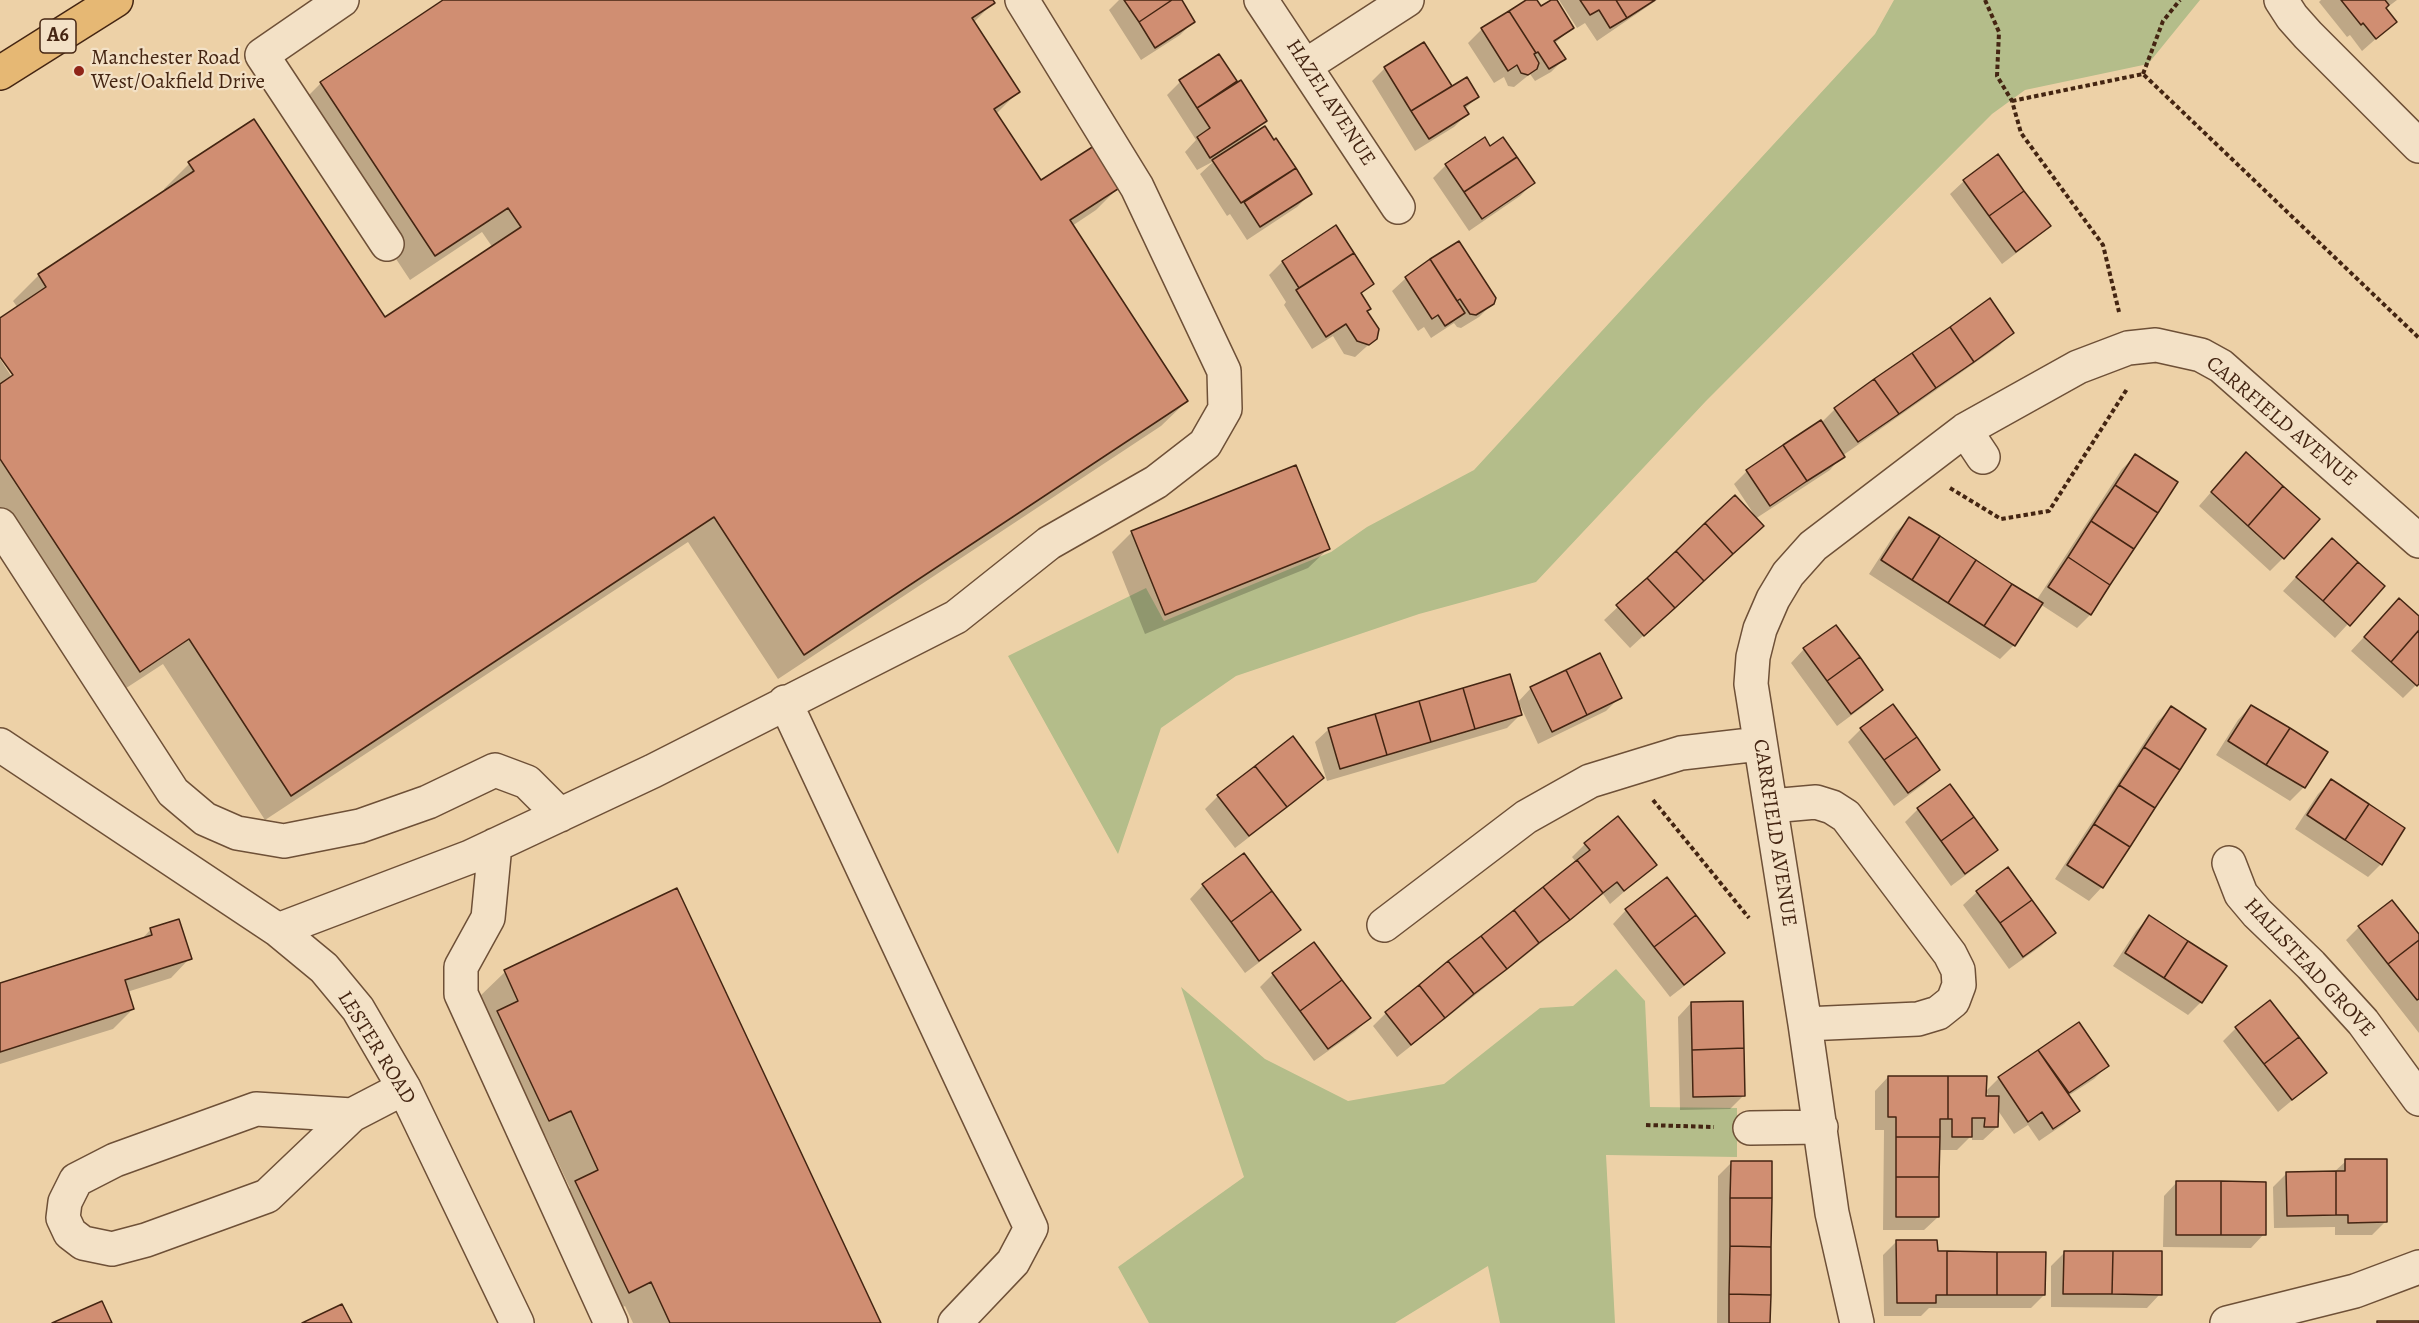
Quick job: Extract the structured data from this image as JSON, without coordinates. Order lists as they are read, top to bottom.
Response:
{
  "streets": {
    "main road": ["A6"],
    "street": [
      "HAZEL AVENUE",
      "CARRFIELD AVENUE",
      "HALLSTEAD GROVE",
      "LESTER ROAD"
    ]
  },
  "places": ["Manchester Road West/Oakfield Drive"]
}
